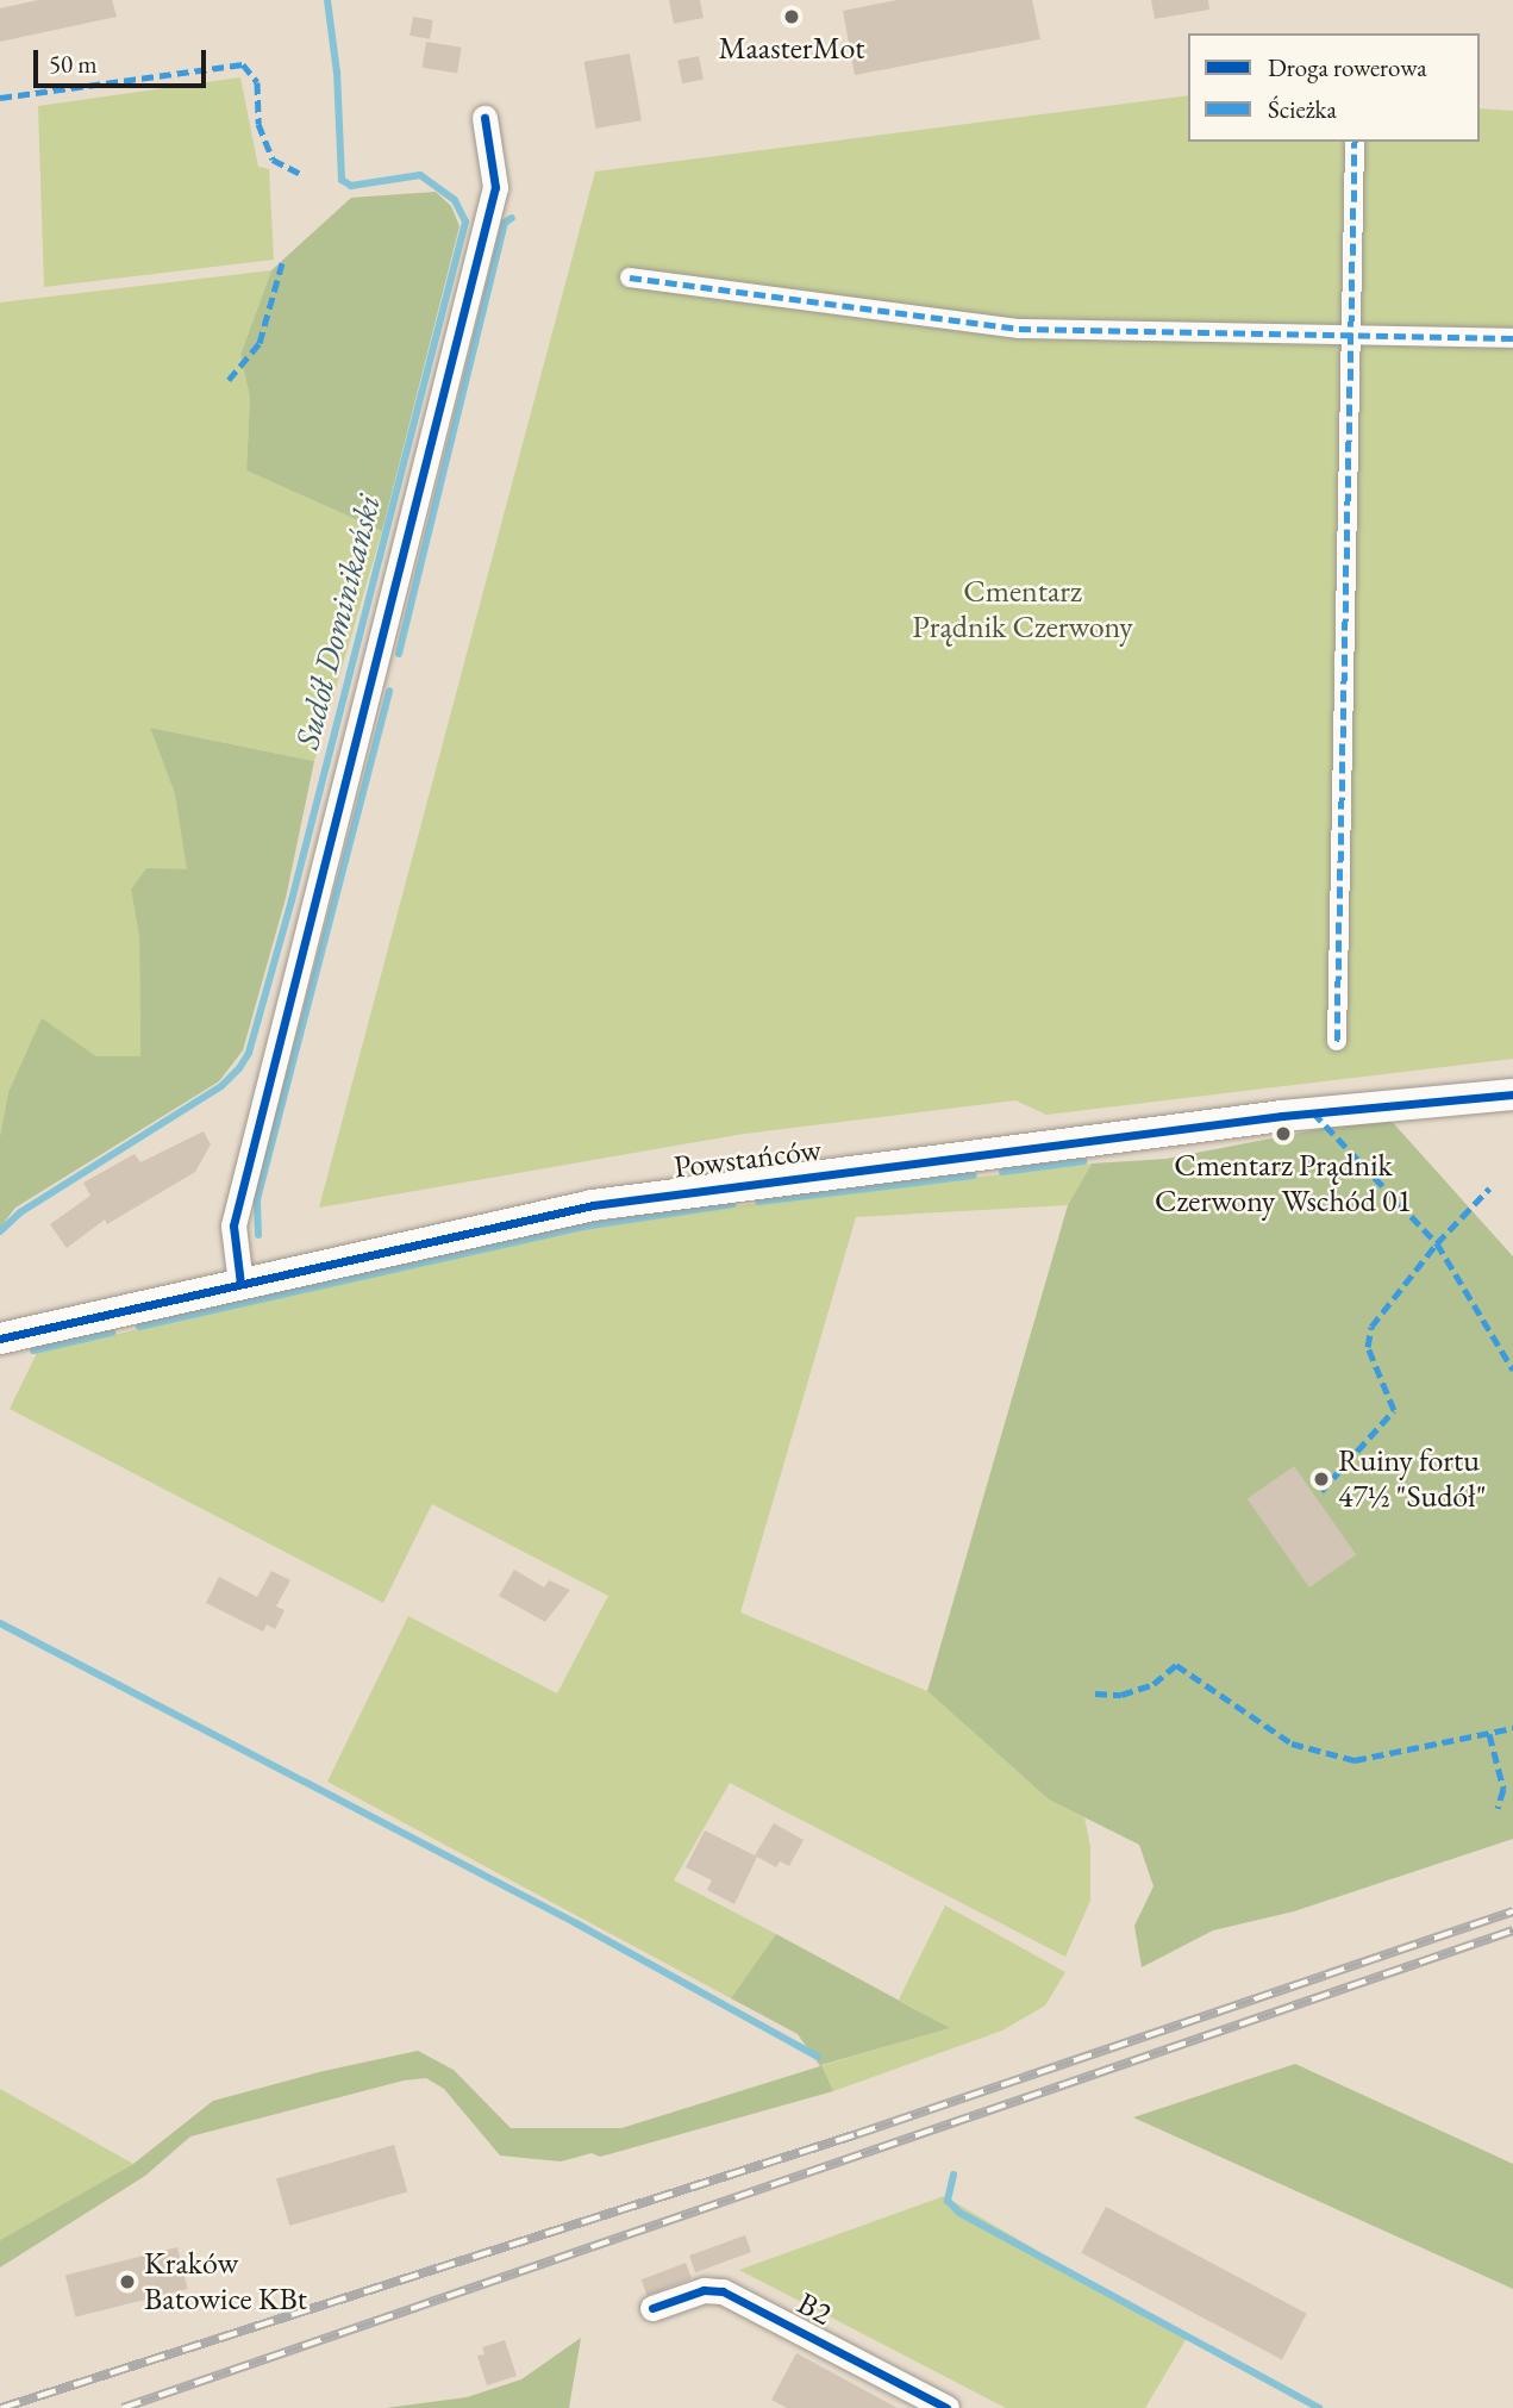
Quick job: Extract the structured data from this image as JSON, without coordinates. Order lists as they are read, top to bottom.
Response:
{
  "streets": {
    "street": ["Powstańców", "B2"]
  },
  "water": ["Sudół Dominikański"],
  "parks": ["Cmentarz Prądnik Czerwony"],
  "places": [
    "MaasterMot",
    "Cmentarz Prądnik Czerwony Wschód 01",
    "Ruiny fortu 47½ \"Sudół\"",
    "Kraków Batowice KBt"
  ],
  "legend": ["Droga rowerowa", "Ścieżka"],
  "scale_bar": "50 m"
}
